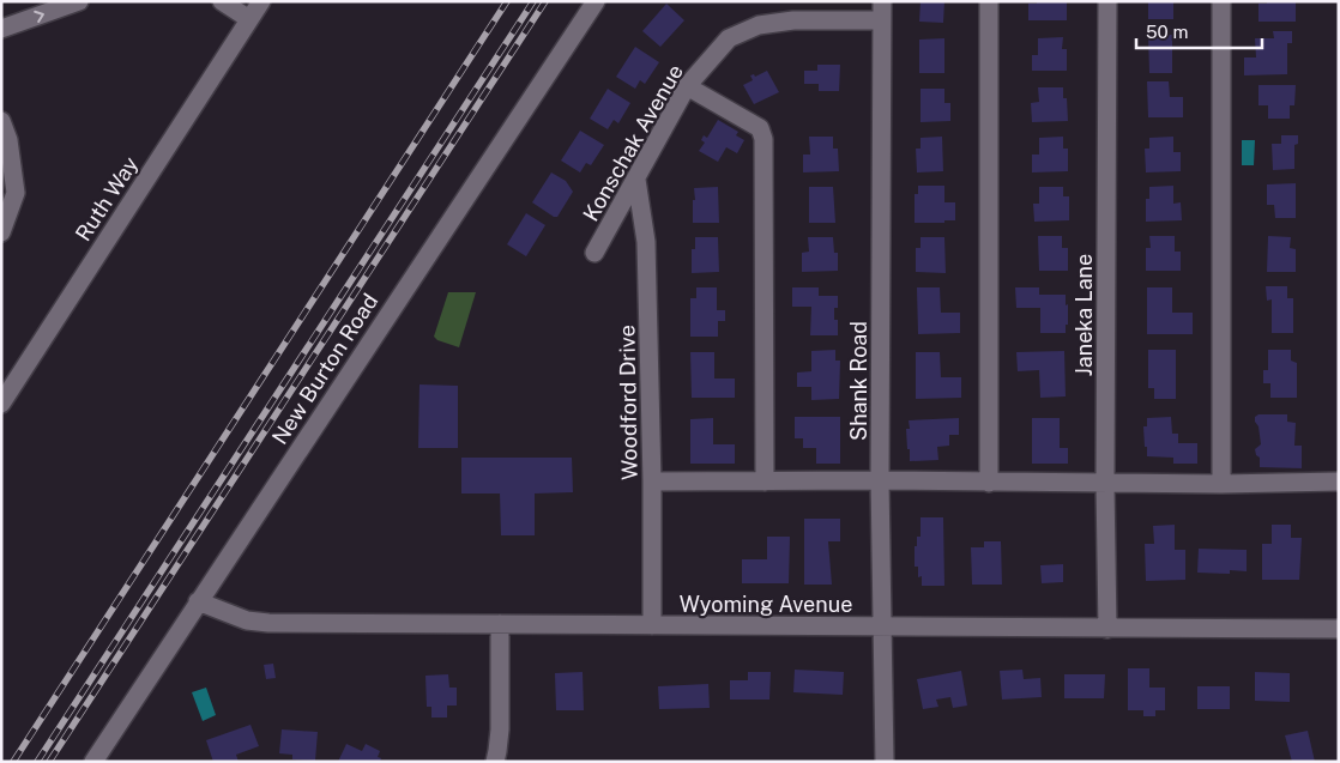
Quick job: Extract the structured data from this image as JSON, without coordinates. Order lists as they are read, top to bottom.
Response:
{
  "streets": {
    "street": [
      "Konschak Avenue",
      "Ruth Way",
      "Janeka Lane",
      "New Burton Road",
      "Shank Road",
      "Woodford Drive",
      "Wyoming Avenue"
    ]
  },
  "crossings": [
    ["Konschak Avenue", "Shank Road"],
    ["Konschak Avenue", "Woodford Drive"],
    ["Janeka Lane", "Wyoming Avenue"],
    ["New Burton Road", "Wyoming Avenue"],
    ["Shank Road", "Wyoming Avenue"],
    ["Woodford Drive", "Wyoming Avenue"]
  ],
  "scale_bar": "50 m"
}
